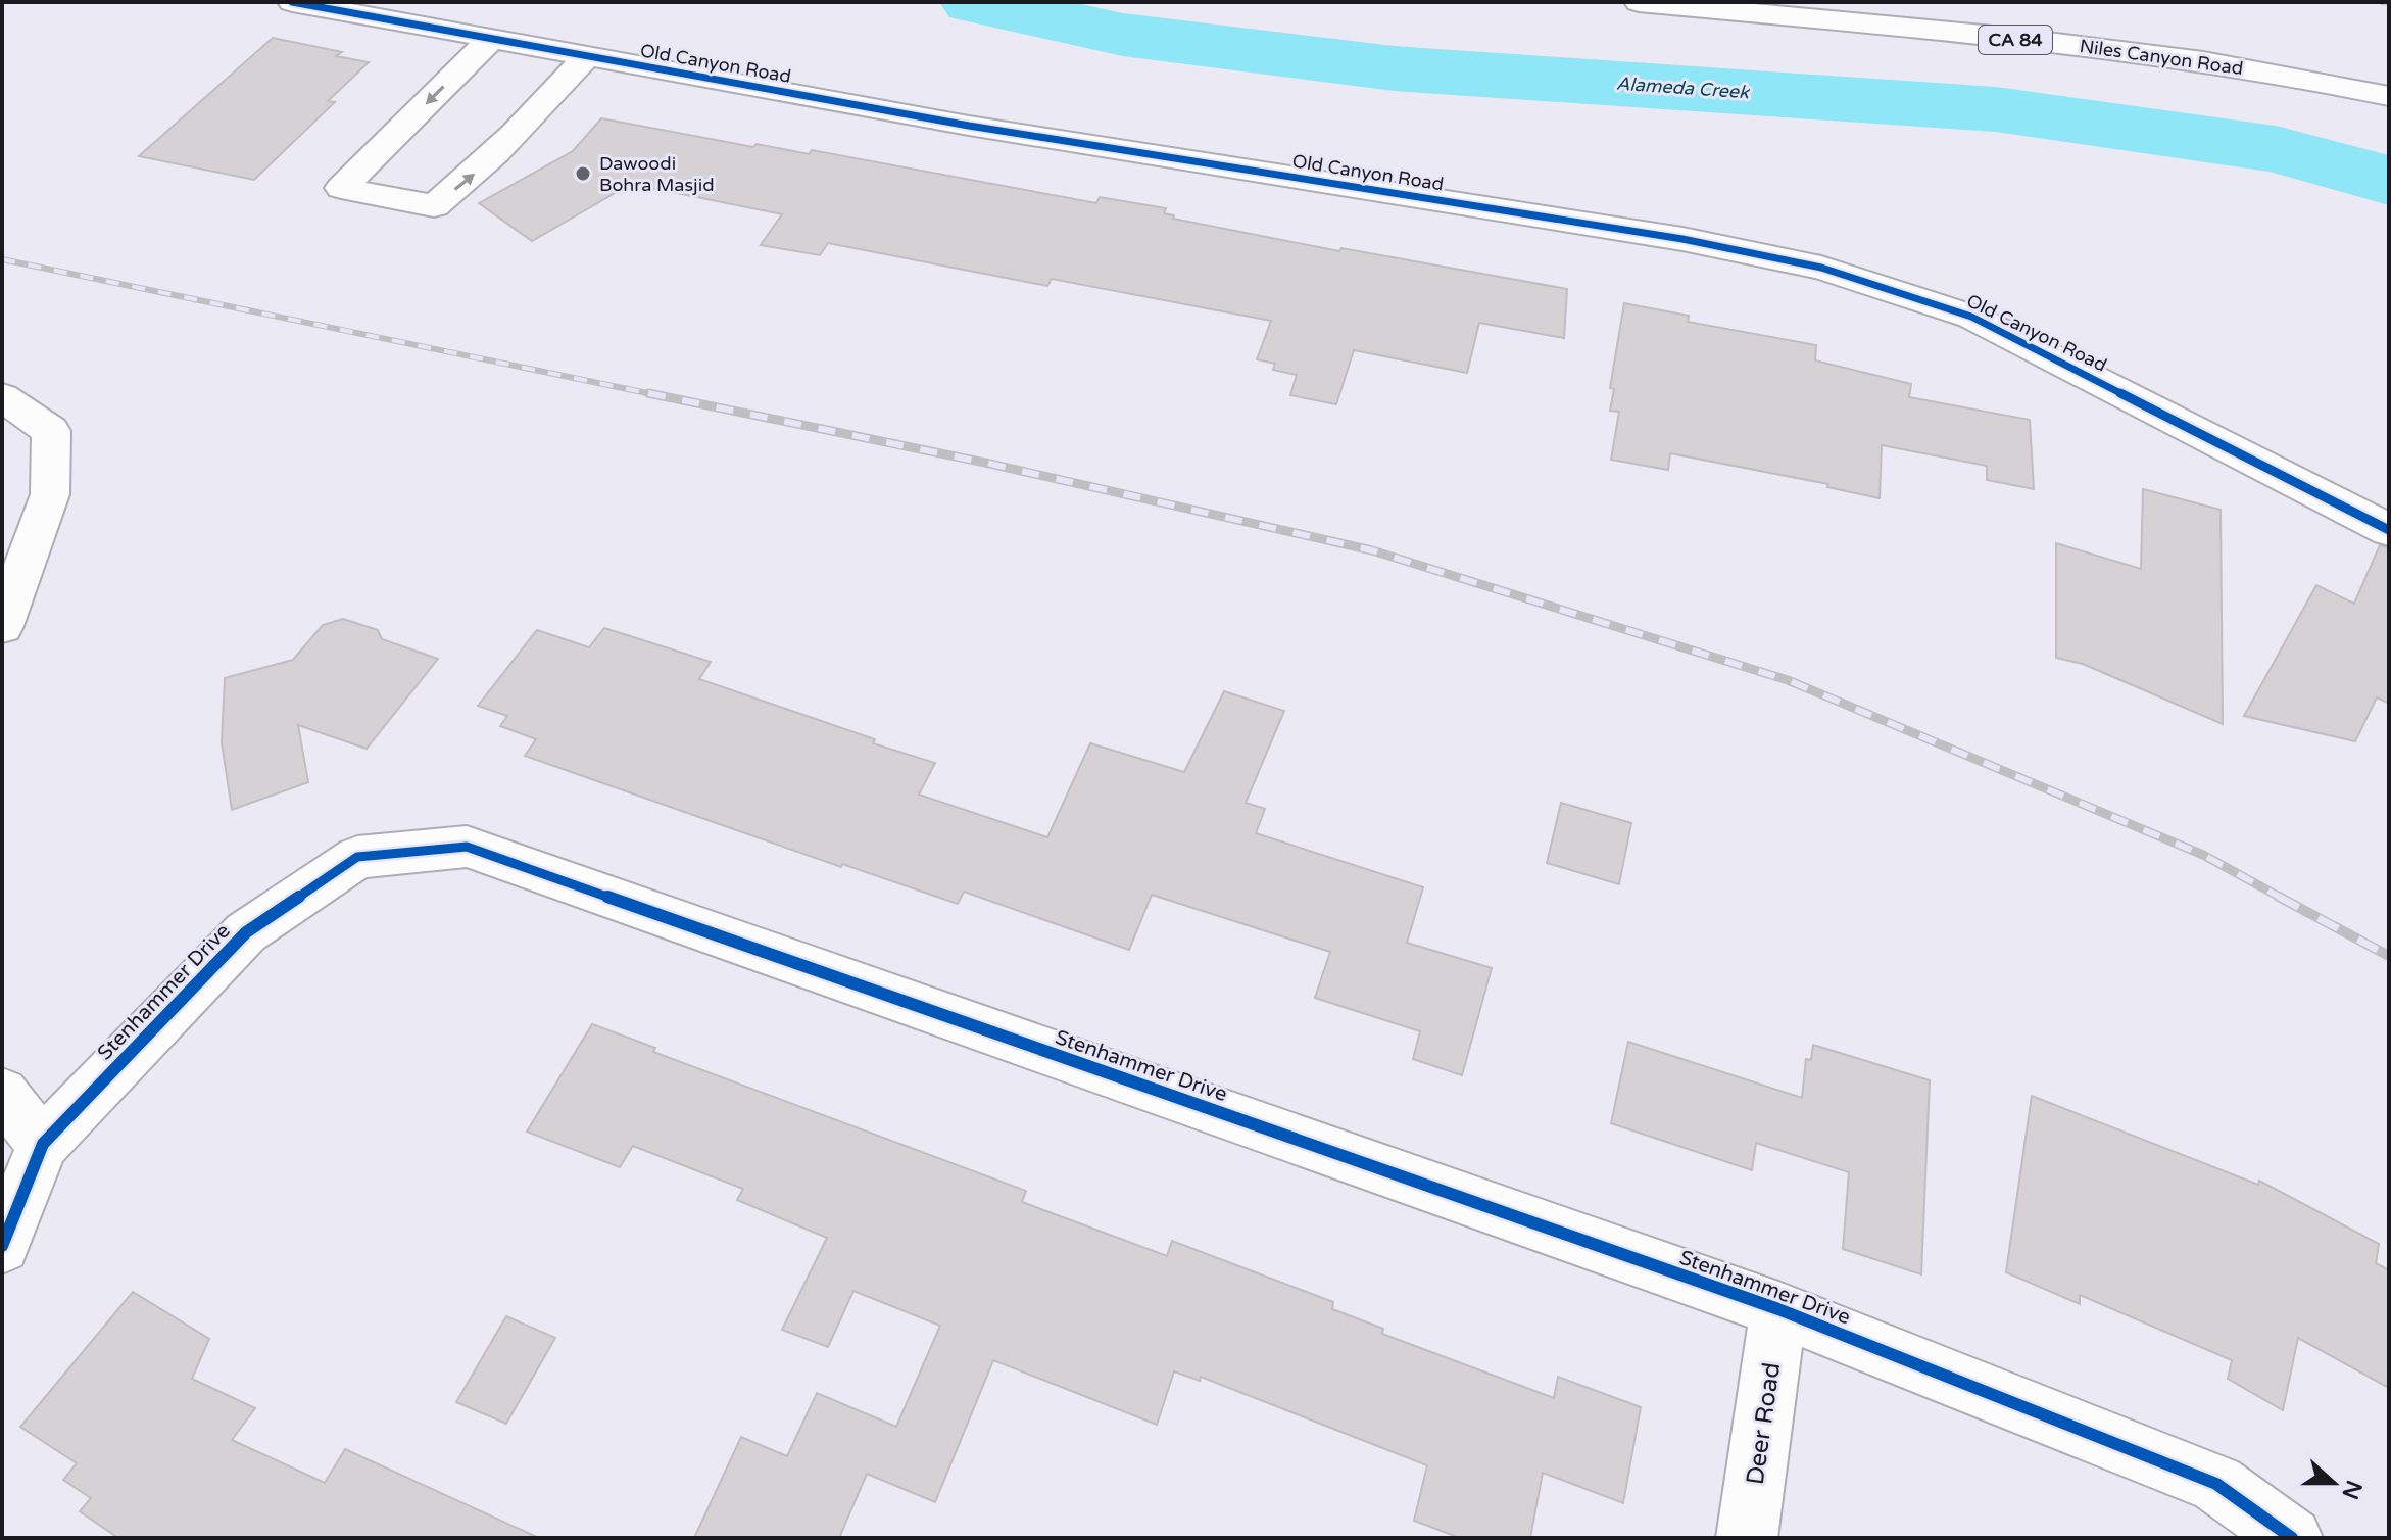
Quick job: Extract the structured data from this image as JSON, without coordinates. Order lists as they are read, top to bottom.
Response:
{
  "streets": {
    "street": [
      "CA 84",
      "Niles Canyon Road",
      "Old Canyon Road",
      "Stenhammer Drive",
      "Deer Road"
    ]
  },
  "crossings": [
    ["Stenhammer Drive", "Deer Road"]
  ],
  "water": ["Alameda Creek"],
  "places": ["Dawoodi Bohra Masjid"],
  "north": "right"
}
